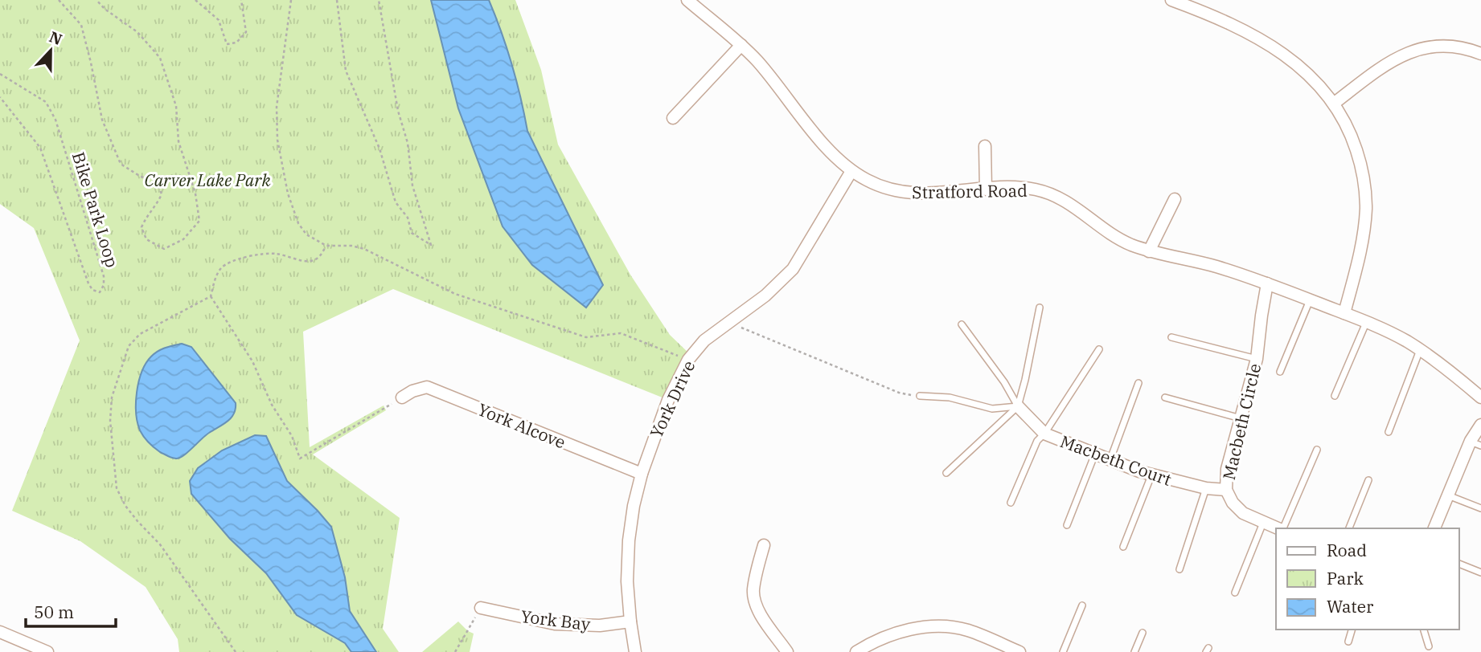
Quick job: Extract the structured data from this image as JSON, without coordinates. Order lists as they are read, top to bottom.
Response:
{
  "streets": {
    "street": [
      "Stratford Road",
      "York Drive",
      "Macbeth Circle",
      "York Alcove",
      "Macbeth Court",
      "York Bay"
    ],
    "path": ["Bike Park Loop"]
  },
  "crossings": [
    ["Stratford Road", "York Drive"],
    ["Stratford Road", "Macbeth Circle"],
    ["York Drive", "York Alcove"],
    ["York Drive", "York Bay"],
    ["Macbeth Circle", "Macbeth Court"]
  ],
  "parks": ["Carver Lake Park"],
  "legend": ["Road", "Park", "Water"],
  "scale_bar": "50 m",
  "north": "top"
}
